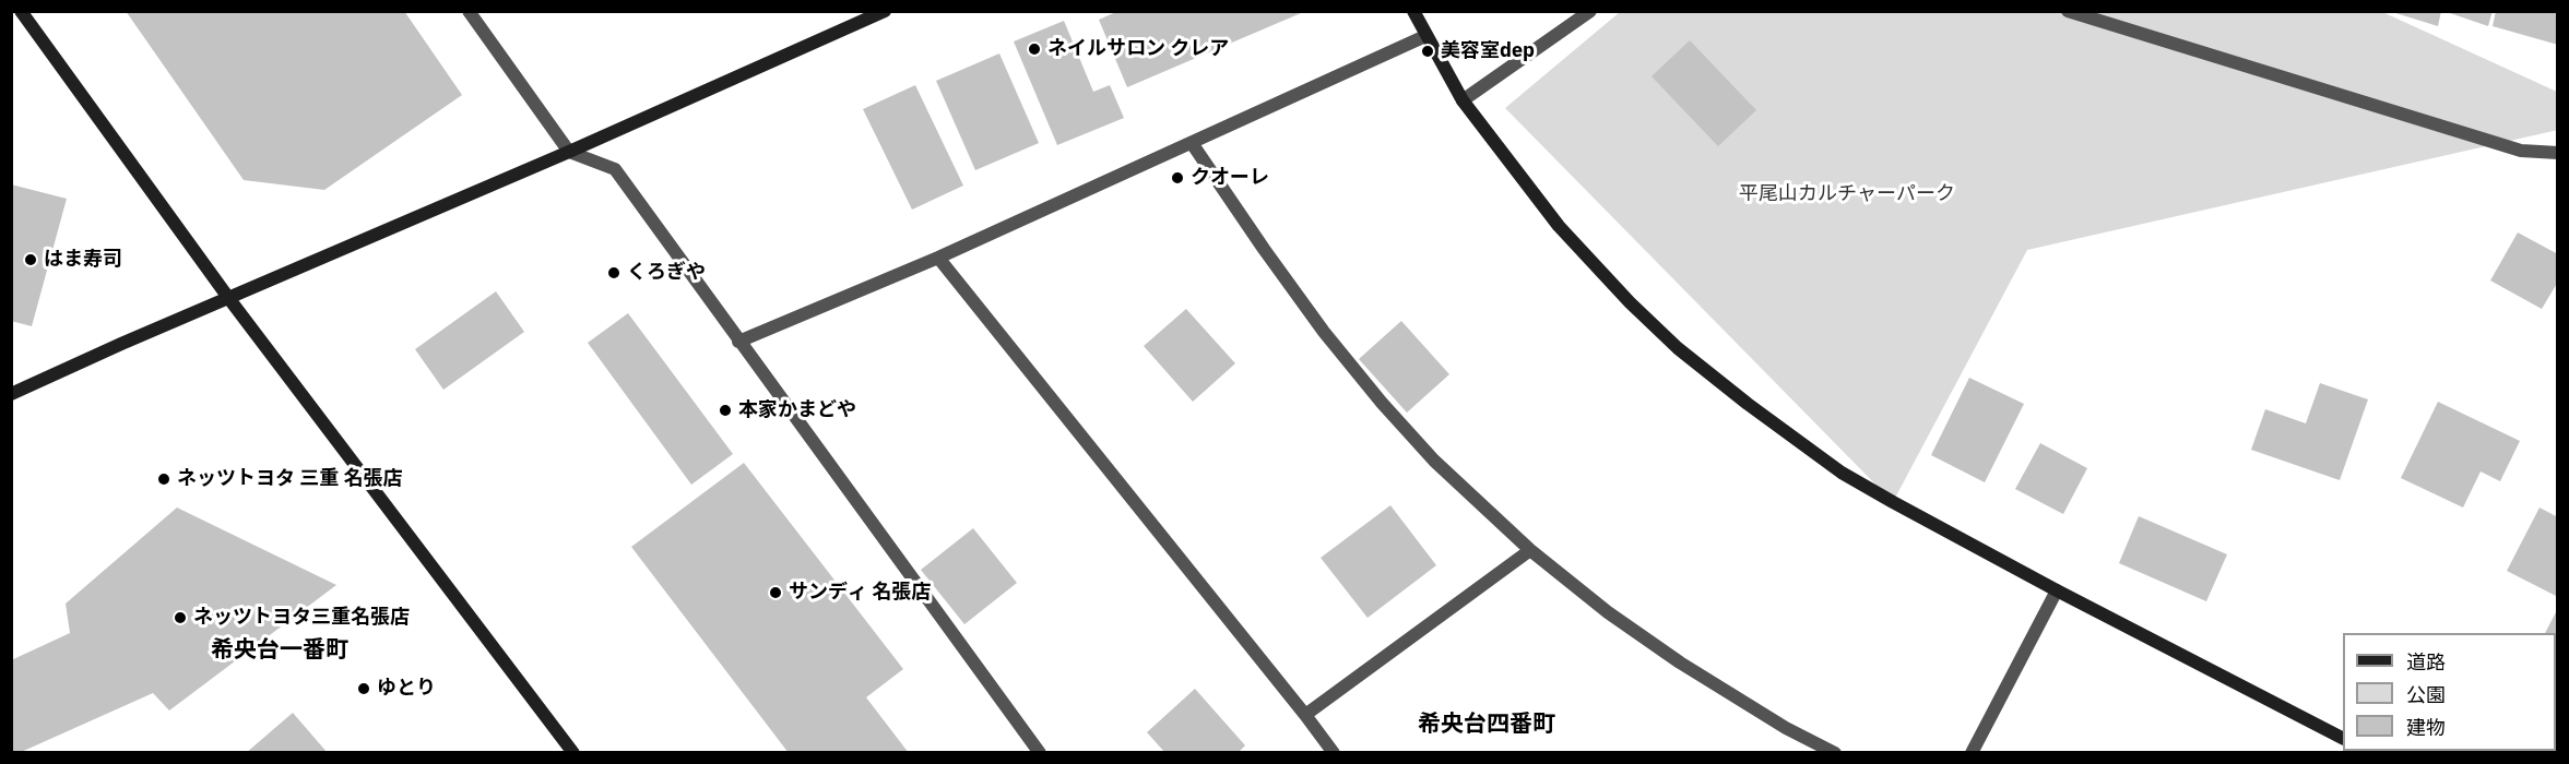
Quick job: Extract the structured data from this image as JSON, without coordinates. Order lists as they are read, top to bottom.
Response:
{
  "districts": ["希央台一番町", "希央台四番町"],
  "parks": ["平尾山カルチャーパーク"],
  "places": [
    "ネイルサロン クレア",
    "美容室dep",
    "クオーレ",
    "はま寿司",
    "くろぎや",
    "本家かまどや",
    "ネッツトヨタ 三重 名張店",
    "サンディ 名張店",
    "ネッツトヨタ三重名張店",
    "ゆとり"
  ],
  "legend": ["道路", "公園", "建物"]
}
